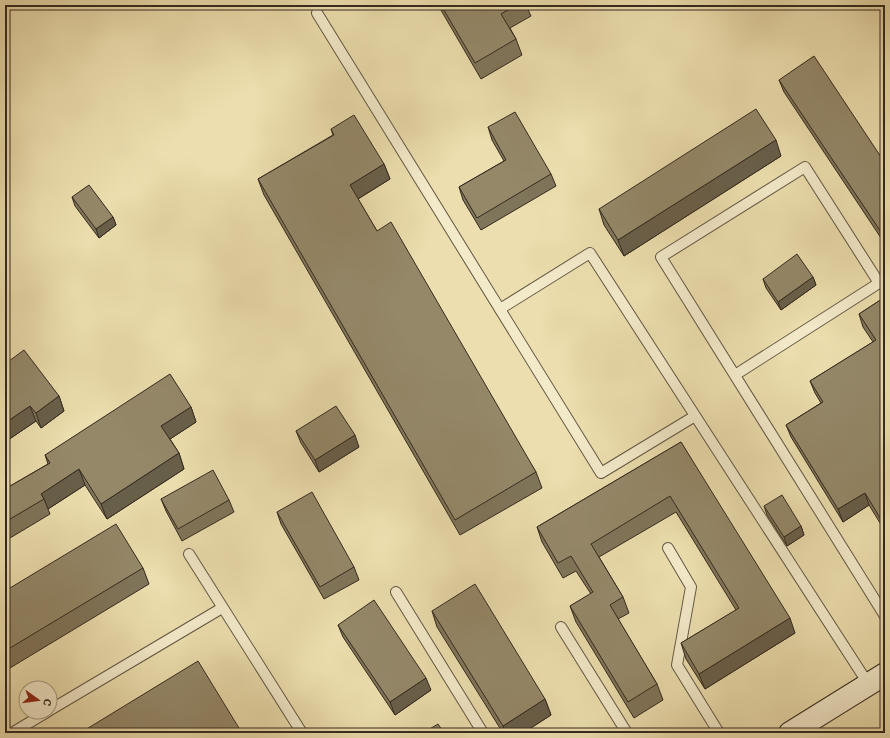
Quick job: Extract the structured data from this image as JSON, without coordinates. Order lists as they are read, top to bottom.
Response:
{
  "north": "right"
}
